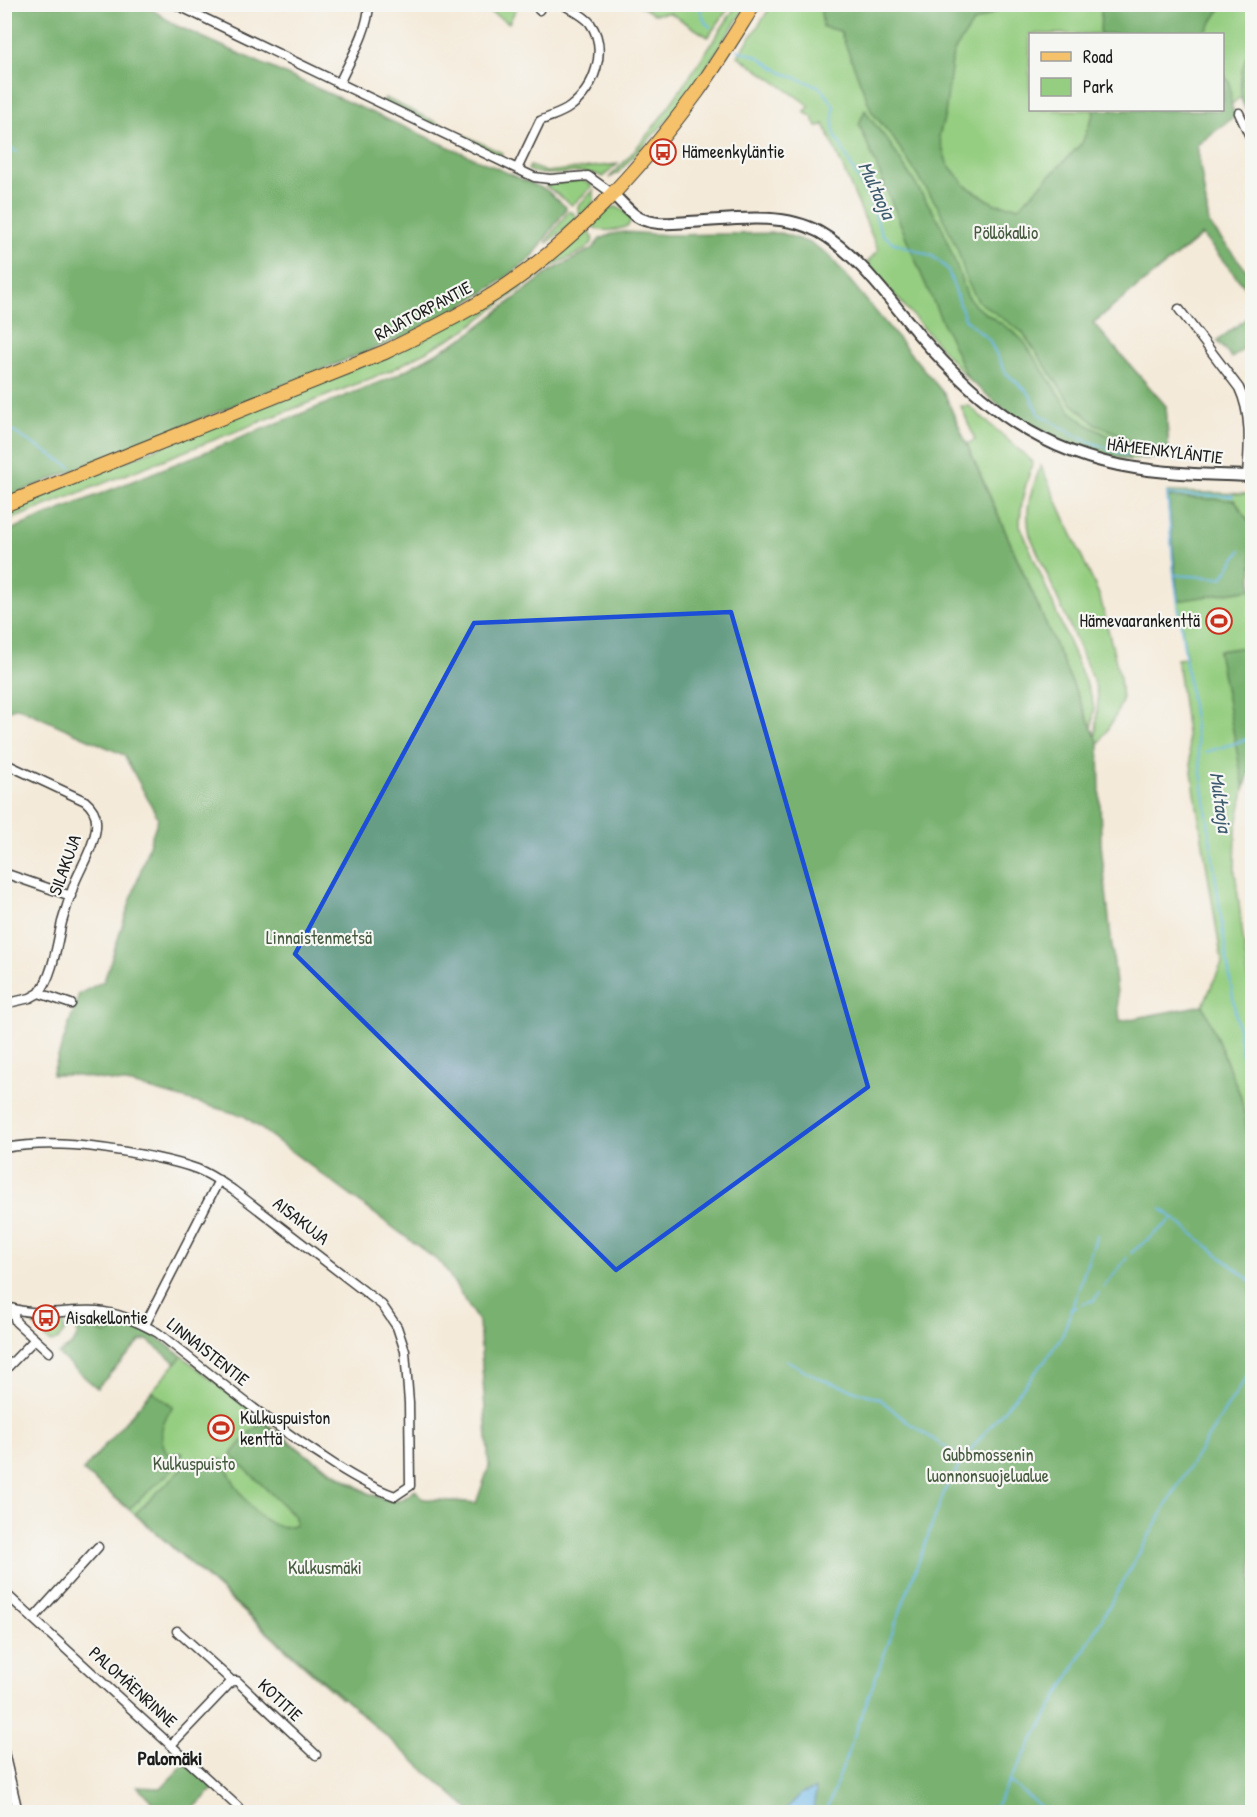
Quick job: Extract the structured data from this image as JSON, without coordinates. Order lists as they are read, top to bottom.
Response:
{
  "streets": {
    "main road": ["RAJATORPANTIE"],
    "street": [
      "HÄMEENKYLÄNTIE",
      "SILAKUJA",
      "AISAKUJA",
      "LINNAISTENTIE",
      "PALOMÄENRINNE",
      "KOTITIE"
    ]
  },
  "crossings": [
    ["RAJATORPANTIE", "HÄMEENKYLÄNTIE"],
    ["AISAKUJA", "LINNAISTENTIE"],
    ["PALOMÄENRINNE", "KOTITIE"]
  ],
  "districts": ["Palomäki"],
  "water": ["Multaoja"],
  "parks": [
    "Pöllökallio",
    "Linnaistenmetsä",
    "Gubbmossenin luonnonsuojelualue",
    "Kulkuspuisto",
    "Kulkusmäki"
  ],
  "places": {
    "bus stop": ["Hämeenkyläntie", "Aisakellontie"],
    "sports": ["Hämevaarankenttä", "Kulkuspuiston kenttä"]
  },
  "legend": ["Road", "Park"]
}
